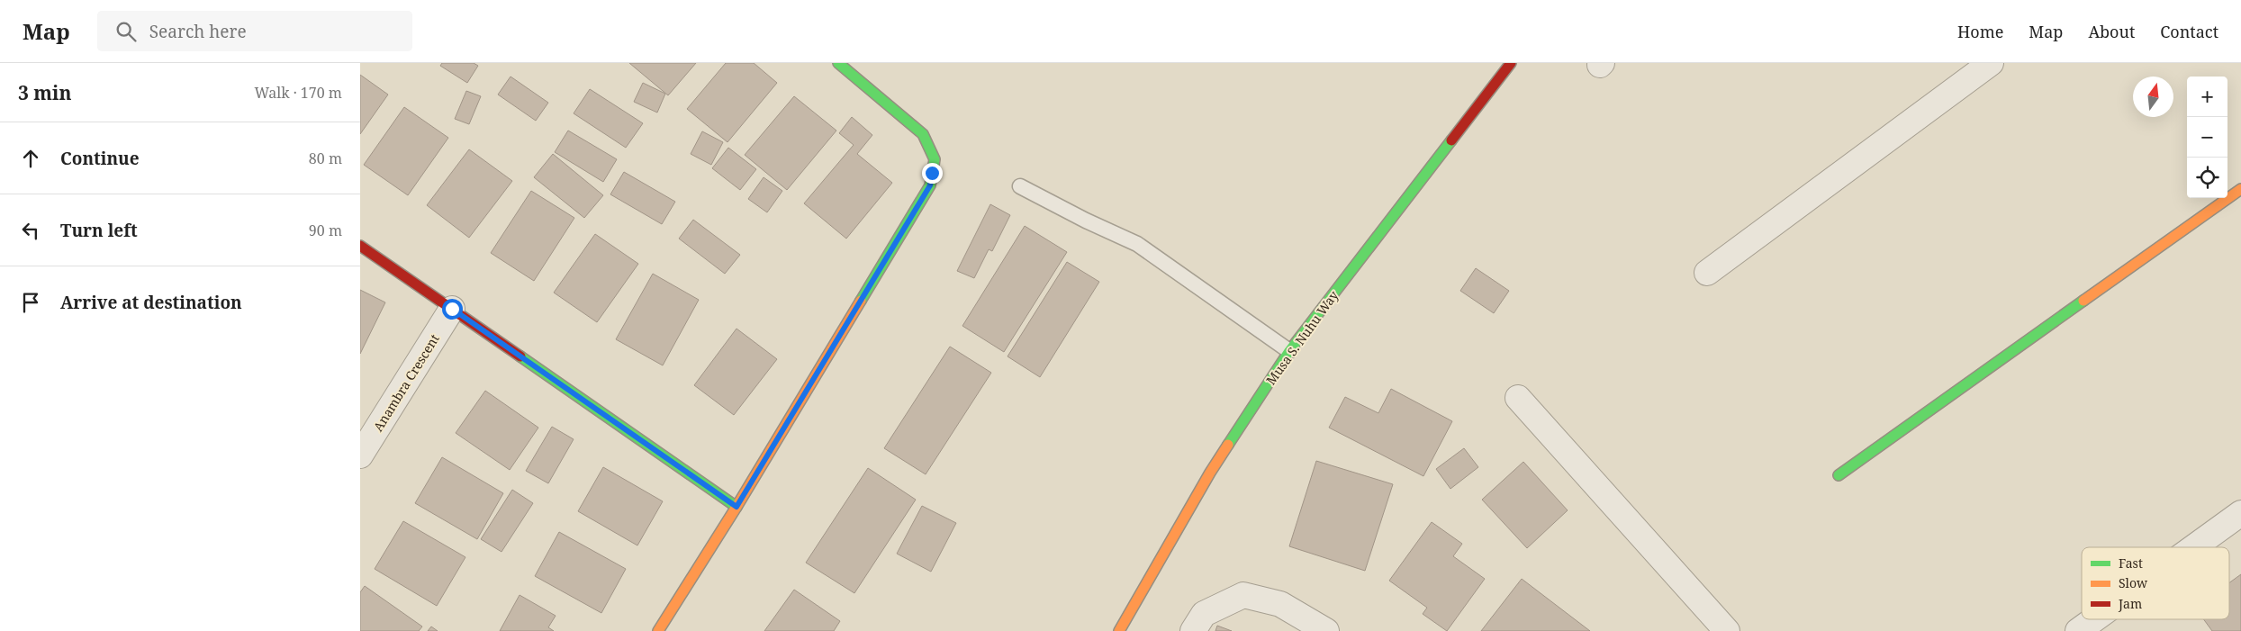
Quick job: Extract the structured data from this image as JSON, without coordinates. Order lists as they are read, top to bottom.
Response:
{
  "streets": {
    "street": ["Musa S. Nuhu Way", "Anambra Crescent"]
  },
  "legend": ["Fast", "Slow", "Jam"],
  "north": "top",
  "page": {
    "header": "Map",
    "search": "Search here",
    "nav": [
      "Home",
      "Map",
      "About",
      "Contact"
    ],
    "heading": ["3 min", "Walk · 170 m"],
    "map_buttons": ["+", "−"],
    "list": [
      ["Continue", "80 m"],
      ["Turn left", "90 m"],
      "Arrive at destination"
    ]
  }
}
